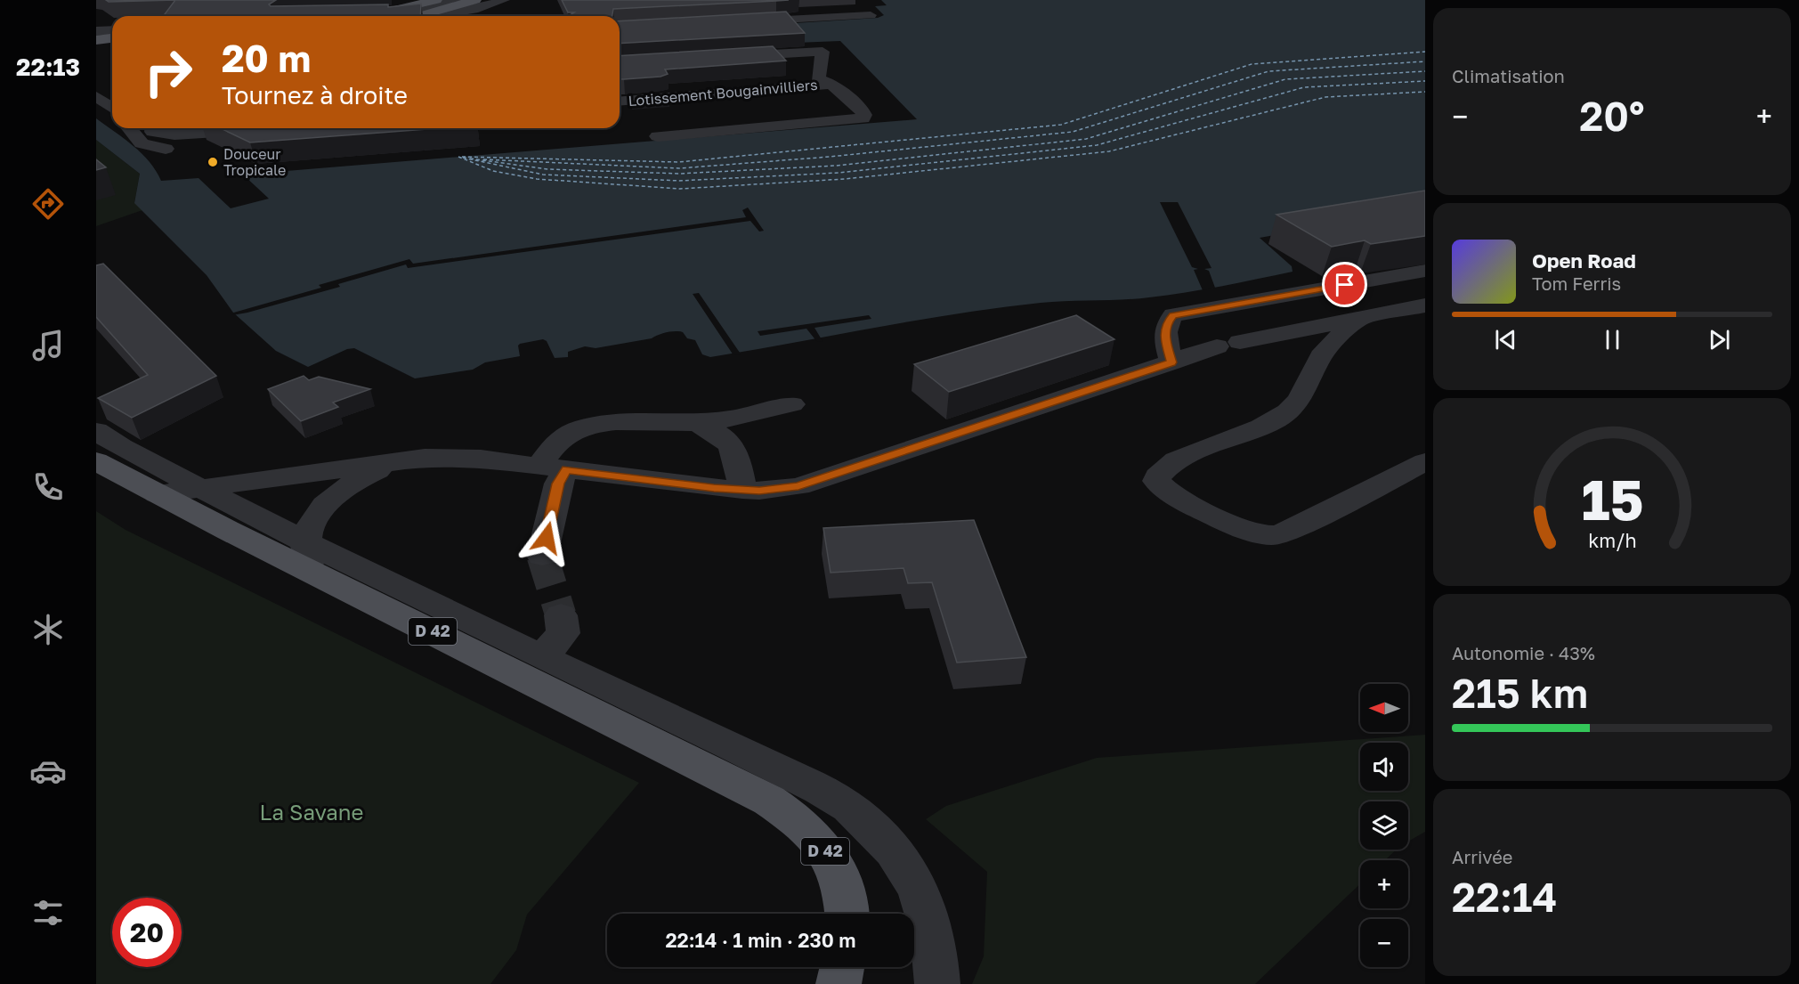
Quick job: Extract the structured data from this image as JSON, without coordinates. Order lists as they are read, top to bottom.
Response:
{
  "streets": {
    "main road": ["D 42"],
    "street": ["Lotissement Bougainvilliers"]
  },
  "parks": ["La Savane"],
  "places": ["Douceur Tropicale"],
  "north": "left",
  "page": {
    "tabs": "22:13",
    "tile": [
      "Climatisation",
      ["Autonomie · 43%", "215 km"],
      ["Arrivée", "22:14"]
    ],
    "turn": ["20 m", "Tournez à droite"],
    "heat": ["−", "20°", "+"],
    "song": ["Open Road", "Tom Ferris"],
    "map_buttons": ["+", "−"],
    "limit": "20",
    "trip": "22:14 · 1 min · 230 m",
    "gauge": ["15", "km/h"]
  }
}
